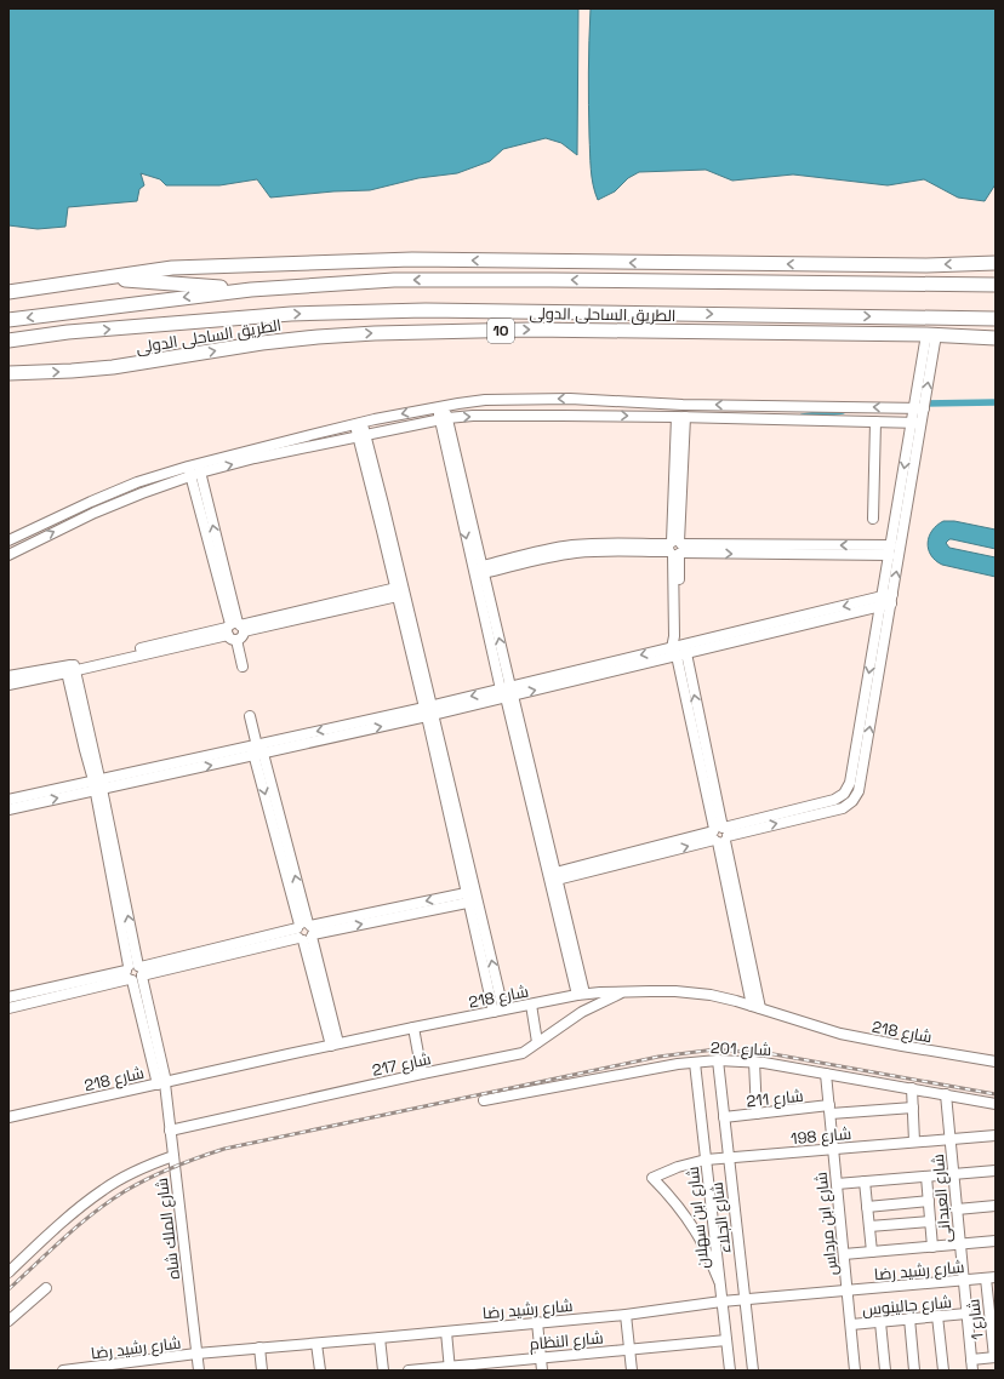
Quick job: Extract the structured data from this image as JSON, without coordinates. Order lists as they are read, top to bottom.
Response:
{
  "streets": {
    "highway": ["الطريق الساحلى الدولى", "10"],
    "street": [
      "شارع 218",
      "شارع 201",
      "شارع 217",
      "شارع 211",
      "شارع 198",
      "شارع العبدانى",
      "شارع ابن سهلان",
      "شارع الجلاء",
      "شارع ابن مرداس",
      "شارع الملك شاه",
      "شارع رشيد رضا",
      "شارع جالينوس",
      "شارع 1",
      "شارع النظام"
    ]
  },
  "crossings": [
    ["شارع 218", "شارع 217"],
    ["شارع 218", "شارع الملك شاه"],
    ["شارع 201", "شارع العبدانى"],
    ["شارع 201", "شارع ابن سهلان"],
    ["شارع 201", "شارع الجلاء"],
    ["شارع 201", "شارع ابن مرداس"],
    ["شارع 217", "شارع الملك شاه"],
    ["شارع 211", "شارع الجلاء"],
    ["شارع 211", "شارع ابن مرداس"],
    ["شارع 198", "شارع العبدانى"],
    ["شارع 198", "شارع ابن سهلان"],
    ["شارع 198", "شارع الجلاء"],
    ["شارع 198", "شارع ابن مرداس"],
    ["شارع العبدانى", "شارع رشيد رضا"],
    ["شارع العبدانى", "شارع جالينوس"],
    ["شارع ابن سهلان", "شارع رشيد رضا"],
    ["شارع ابن سهلان", "شارع النظام"],
    ["شارع الجلاء", "شارع رشيد رضا"],
    ["شارع ابن مرداس", "شارع رشيد رضا"],
    ["شارع ابن مرداس", "شارع جالينوس"],
    ["شارع الملك شاه", "شارع رشيد رضا"],
    ["شارع رشيد رضا", "شارع 1"]
  ]
}
